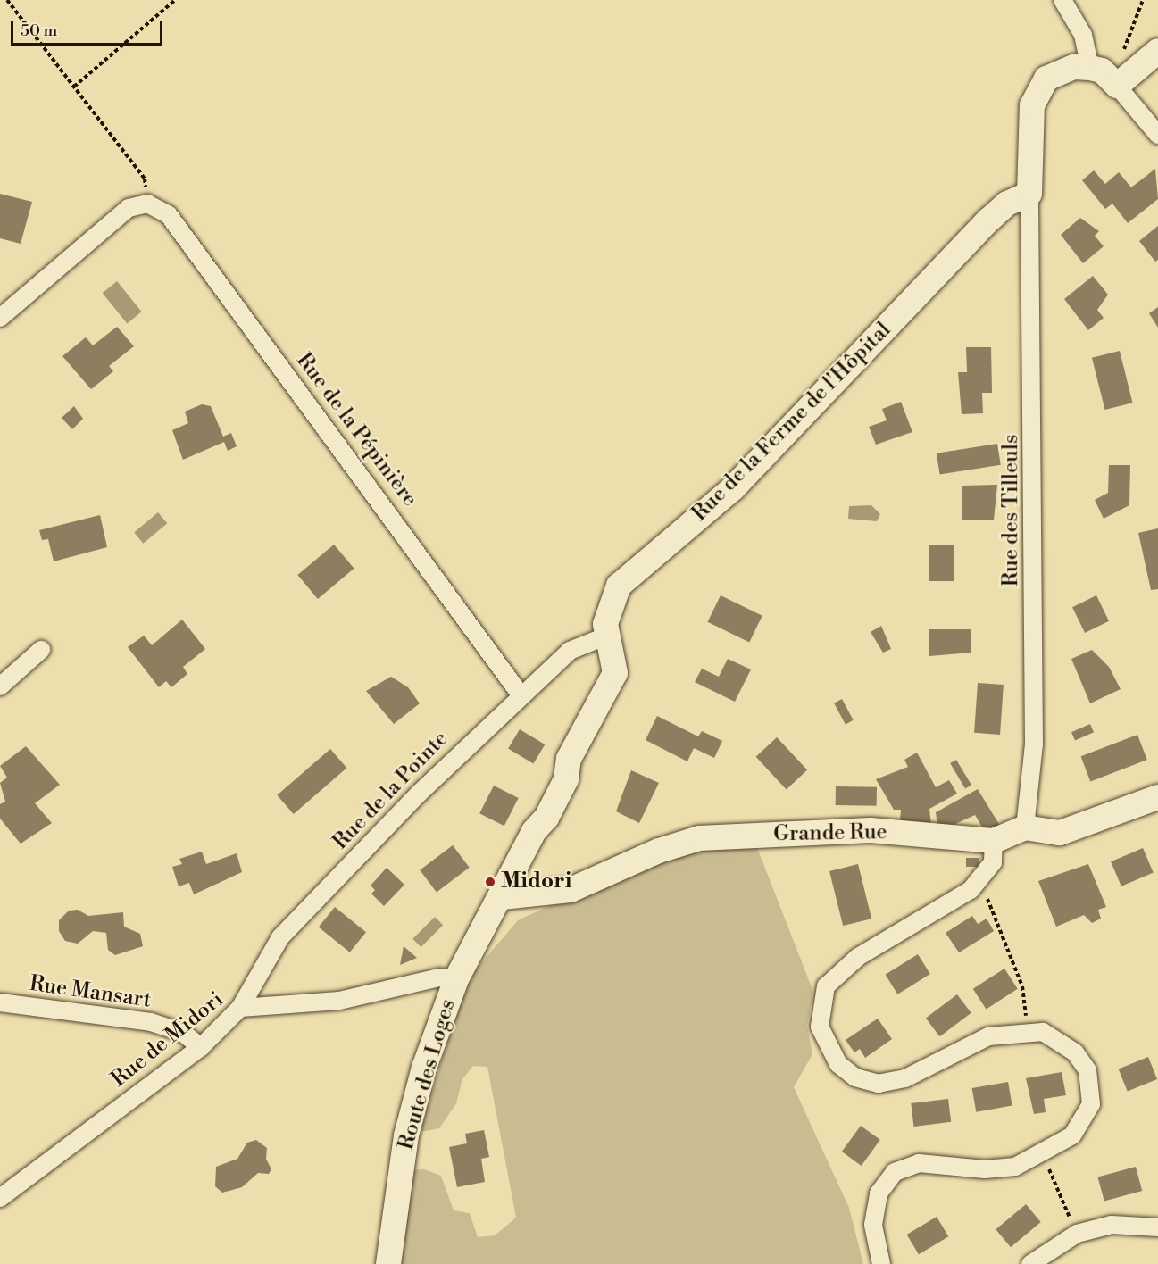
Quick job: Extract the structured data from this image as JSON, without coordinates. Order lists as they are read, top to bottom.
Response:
{
  "streets": {
    "street": [
      "Rue de la Ferme de l'Hôpital",
      "Rue de la Pépinière",
      "Rue des Tilleuls",
      "Rue de la Pointe",
      "Grande Rue",
      "Rue Mansart",
      "Rue de Midori",
      "Route des Loges"
    ]
  },
  "crossings": [
    ["Rue de la Ferme de l'Hôpital", "Rue des Tilleuls"],
    ["Rue de la Ferme de l'Hôpital", "Rue de la Pointe"],
    ["Rue de la Ferme de l'Hôpital", "Grande Rue"],
    ["Rue de la Ferme de l'Hôpital", "Route des Loges"],
    ["Rue de la Pépinière", "Rue de la Pointe"],
    ["Rue des Tilleuls", "Grande Rue"],
    ["Rue de la Pointe", "Rue de Midori"],
    ["Grande Rue", "Route des Loges"],
    ["Rue Mansart", "Rue de Midori"],
    ["Rue de Midori", "Route des Loges"]
  ],
  "places": ["Midori"],
  "scale_bar": "50 m"
}
